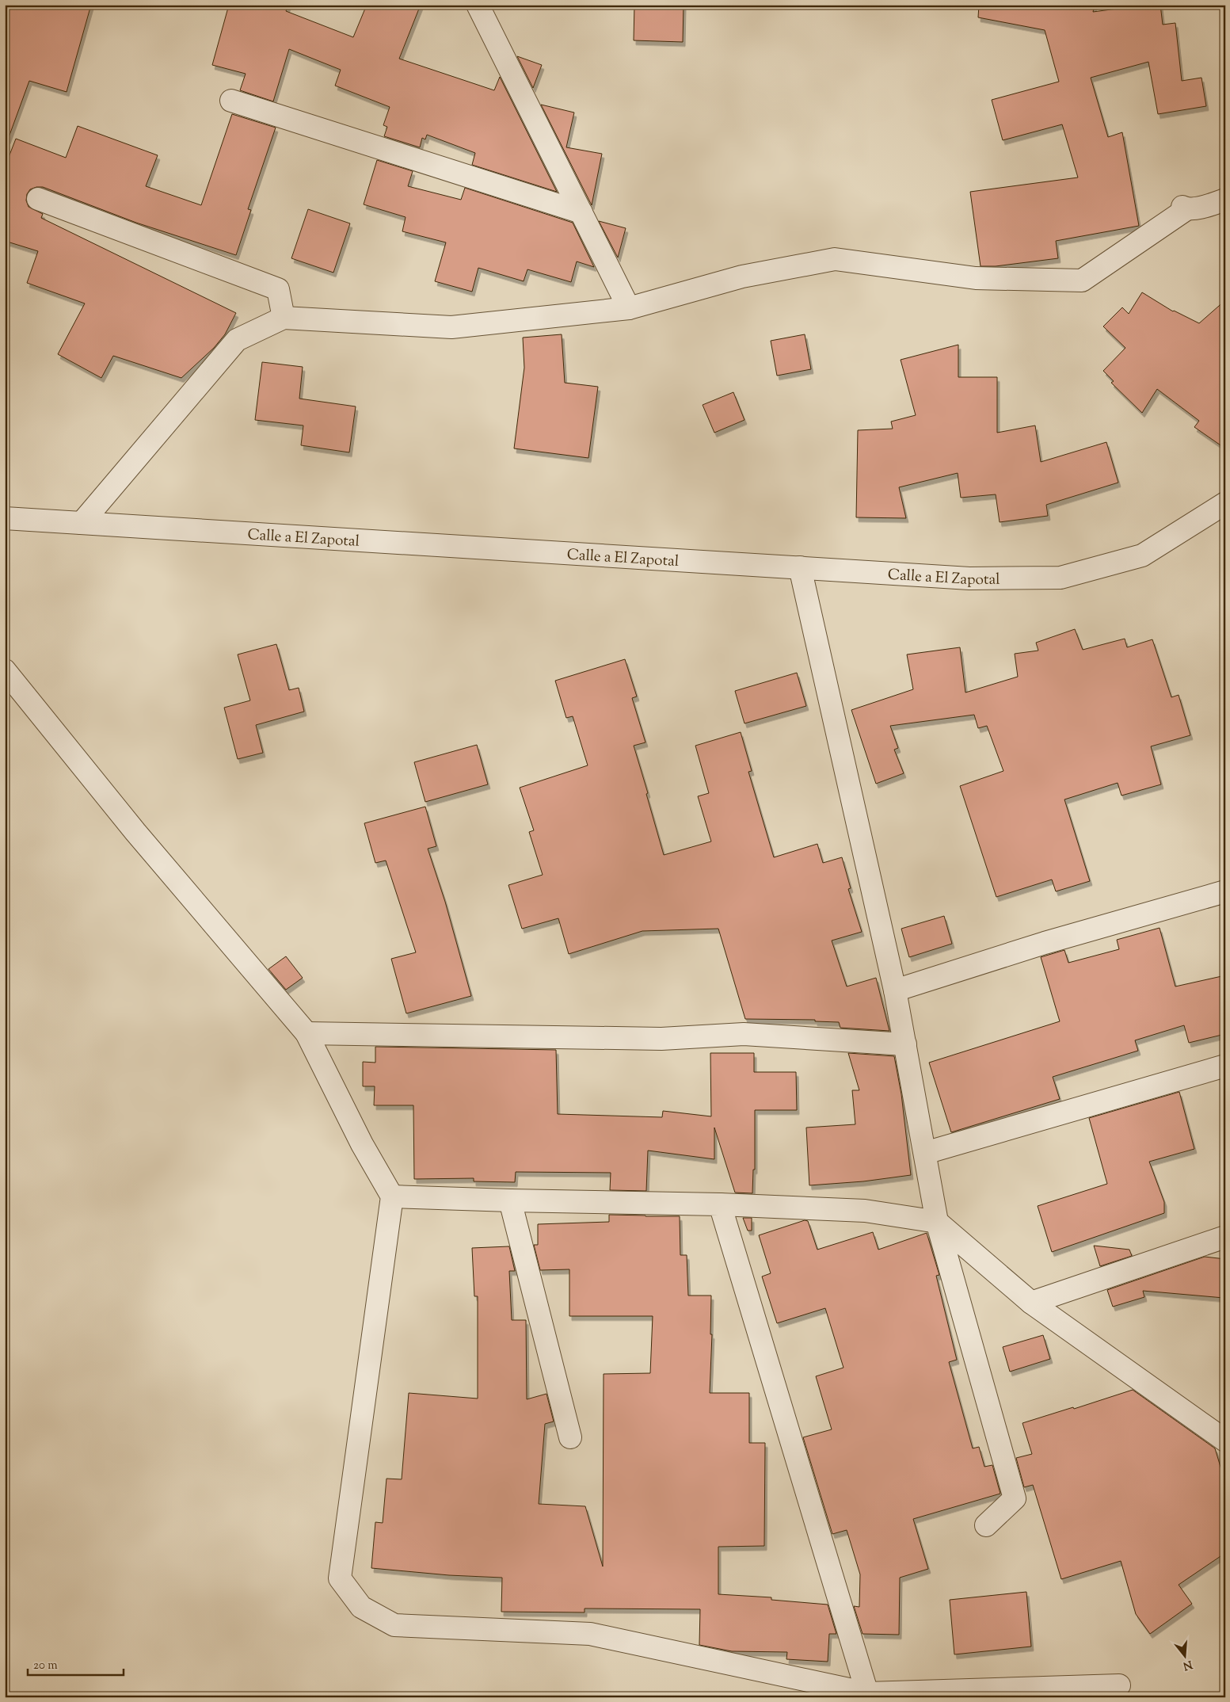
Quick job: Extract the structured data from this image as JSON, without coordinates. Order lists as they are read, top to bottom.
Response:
{
  "streets": {
    "street": ["Calle a El Zapotal"]
  },
  "scale_bar": "20 m",
  "north": "bottom"
}
